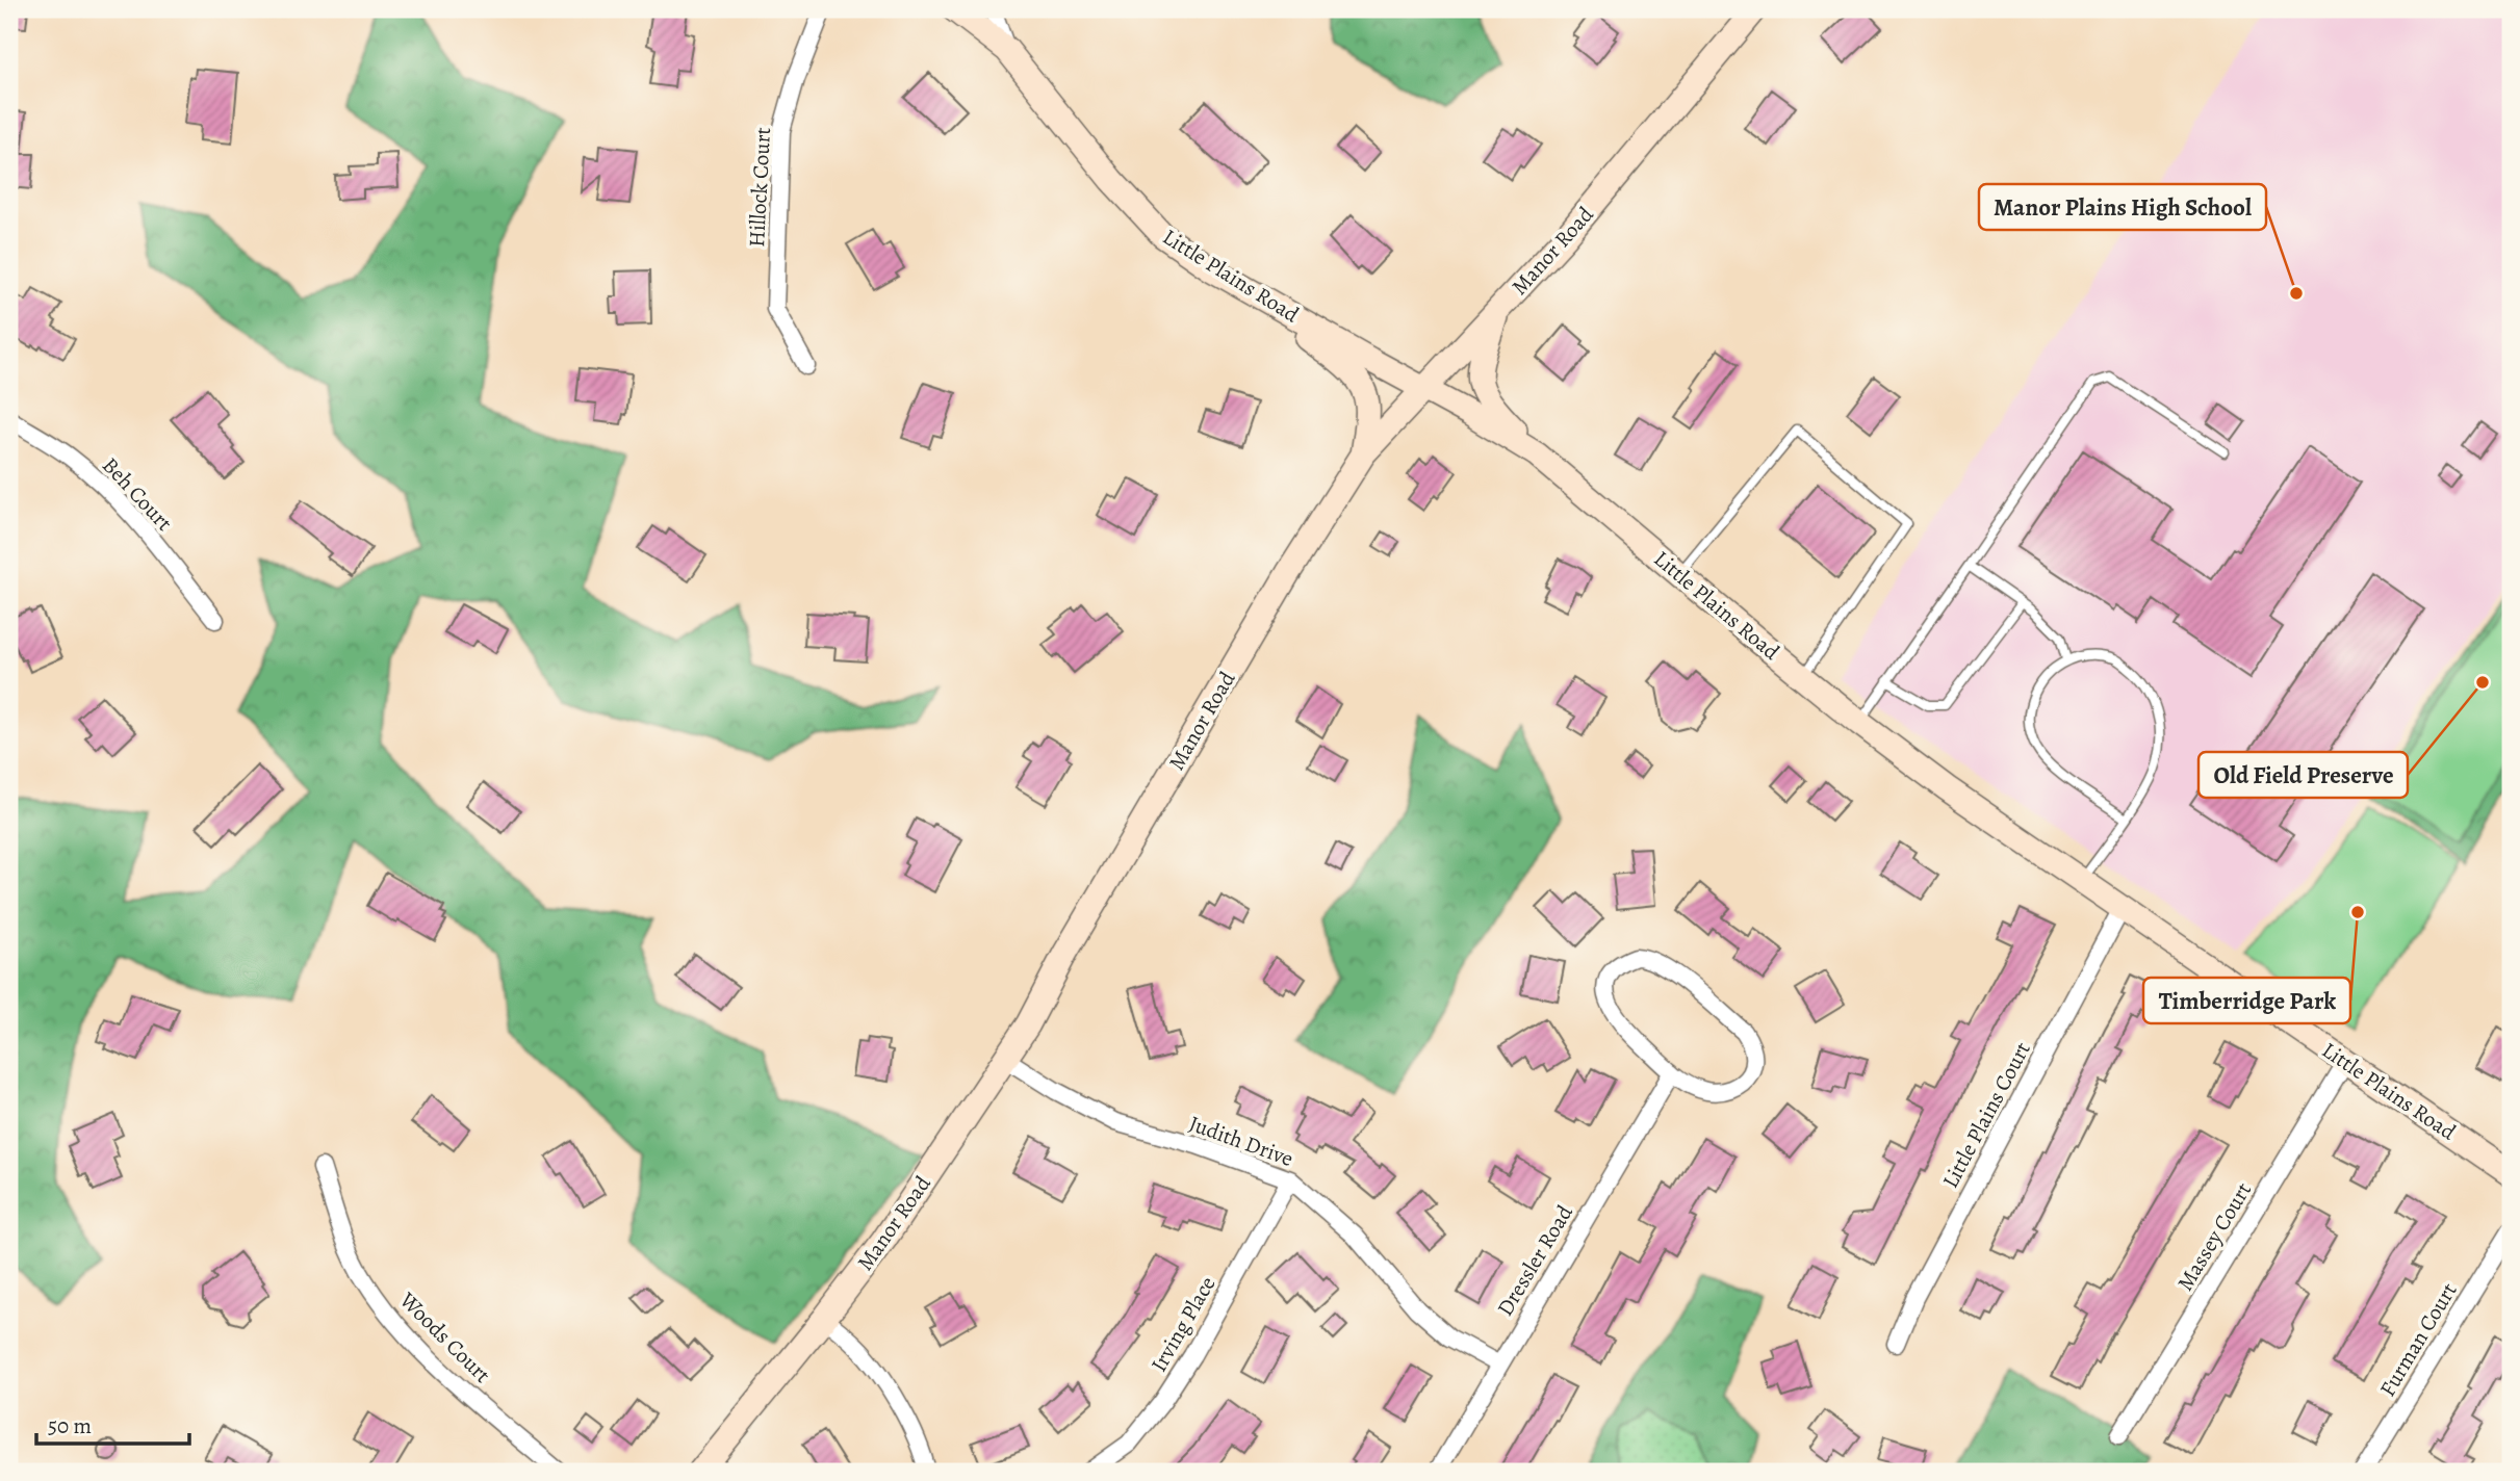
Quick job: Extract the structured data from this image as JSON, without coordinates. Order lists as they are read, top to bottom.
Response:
{
  "streets": {
    "street": [
      "Hillock Court",
      "Manor Road",
      "Little Plains Road",
      "Beh Court",
      "Little Plains Court",
      "Judith Drive",
      "Massey Court",
      "Dressler Road",
      "Irving Place",
      "Woods Court",
      "Furman Court"
    ]
  },
  "crossings": [
    ["Manor Road", "Little Plains Road"],
    ["Manor Road", "Judith Drive"],
    ["Little Plains Road", "Little Plains Court"],
    ["Little Plains Road", "Massey Court"],
    ["Judith Drive", "Dressler Road"],
    ["Judith Drive", "Irving Place"]
  ],
  "places": ["Manor Plains High School", "Old Field Preserve", "Timberridge Park"],
  "scale_bar": "50 m"
}
